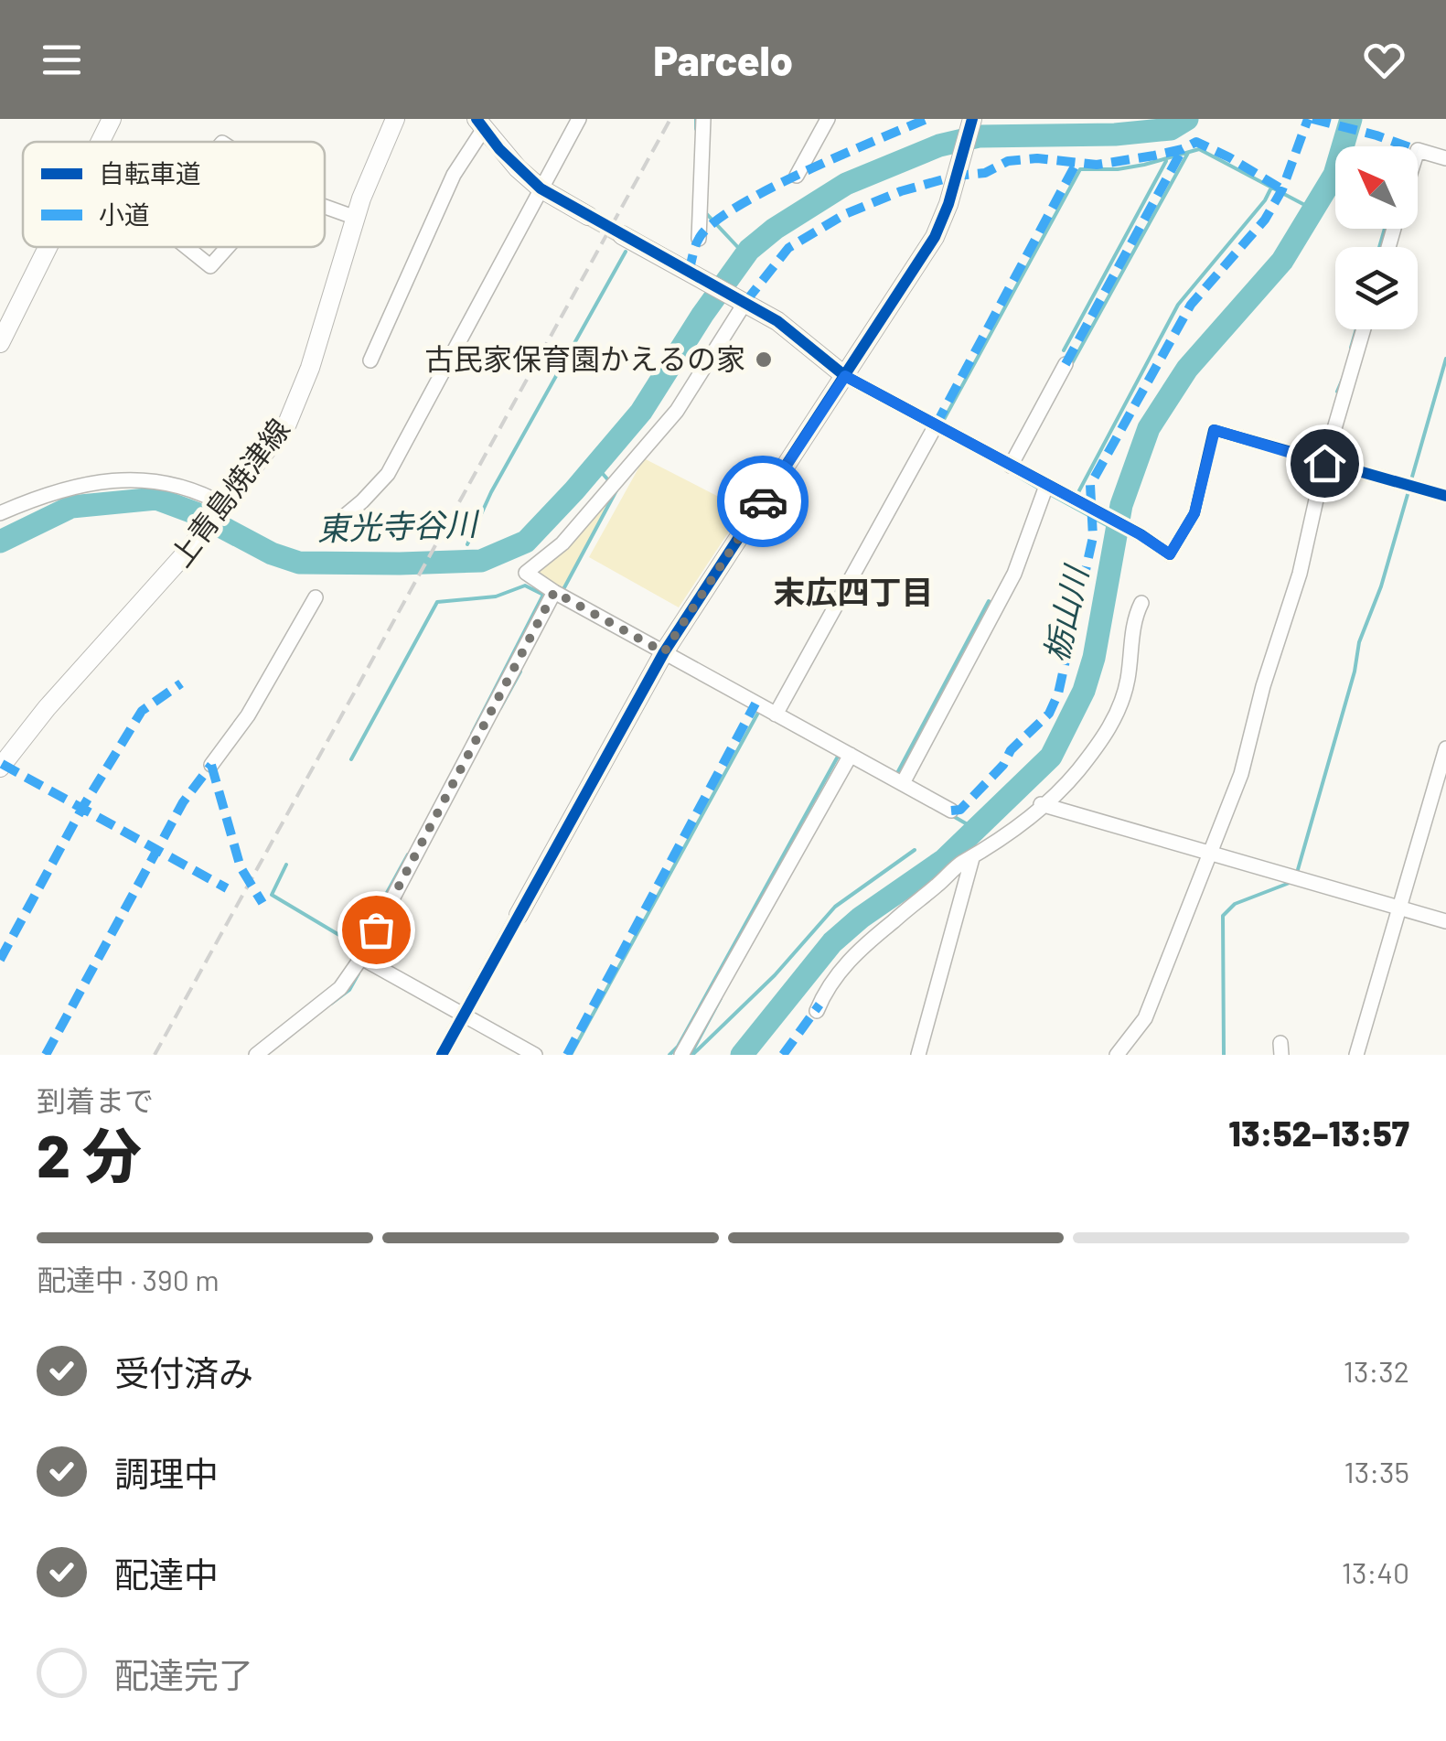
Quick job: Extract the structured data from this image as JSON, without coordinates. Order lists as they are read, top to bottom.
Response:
{
  "streets": {
    "street": ["上青島焼津線"]
  },
  "districts": ["末広四丁目"],
  "water": ["東光寺谷川", "栃山川"],
  "places": ["古民家保育園かえるの家"],
  "legend": ["自転車道", "小道"],
  "north": "top left",
  "page": {
    "header": "Parcelo",
    "heading": ["2 分", "到着まで", "13:52–13:57"],
    "bar": "配達中 · 390 m",
    "list": [
      ["受付済み", "13:32"],
      ["調理中", "13:35"],
      ["配達中", "13:40"],
      "配達完了"
    ]
  }
}
